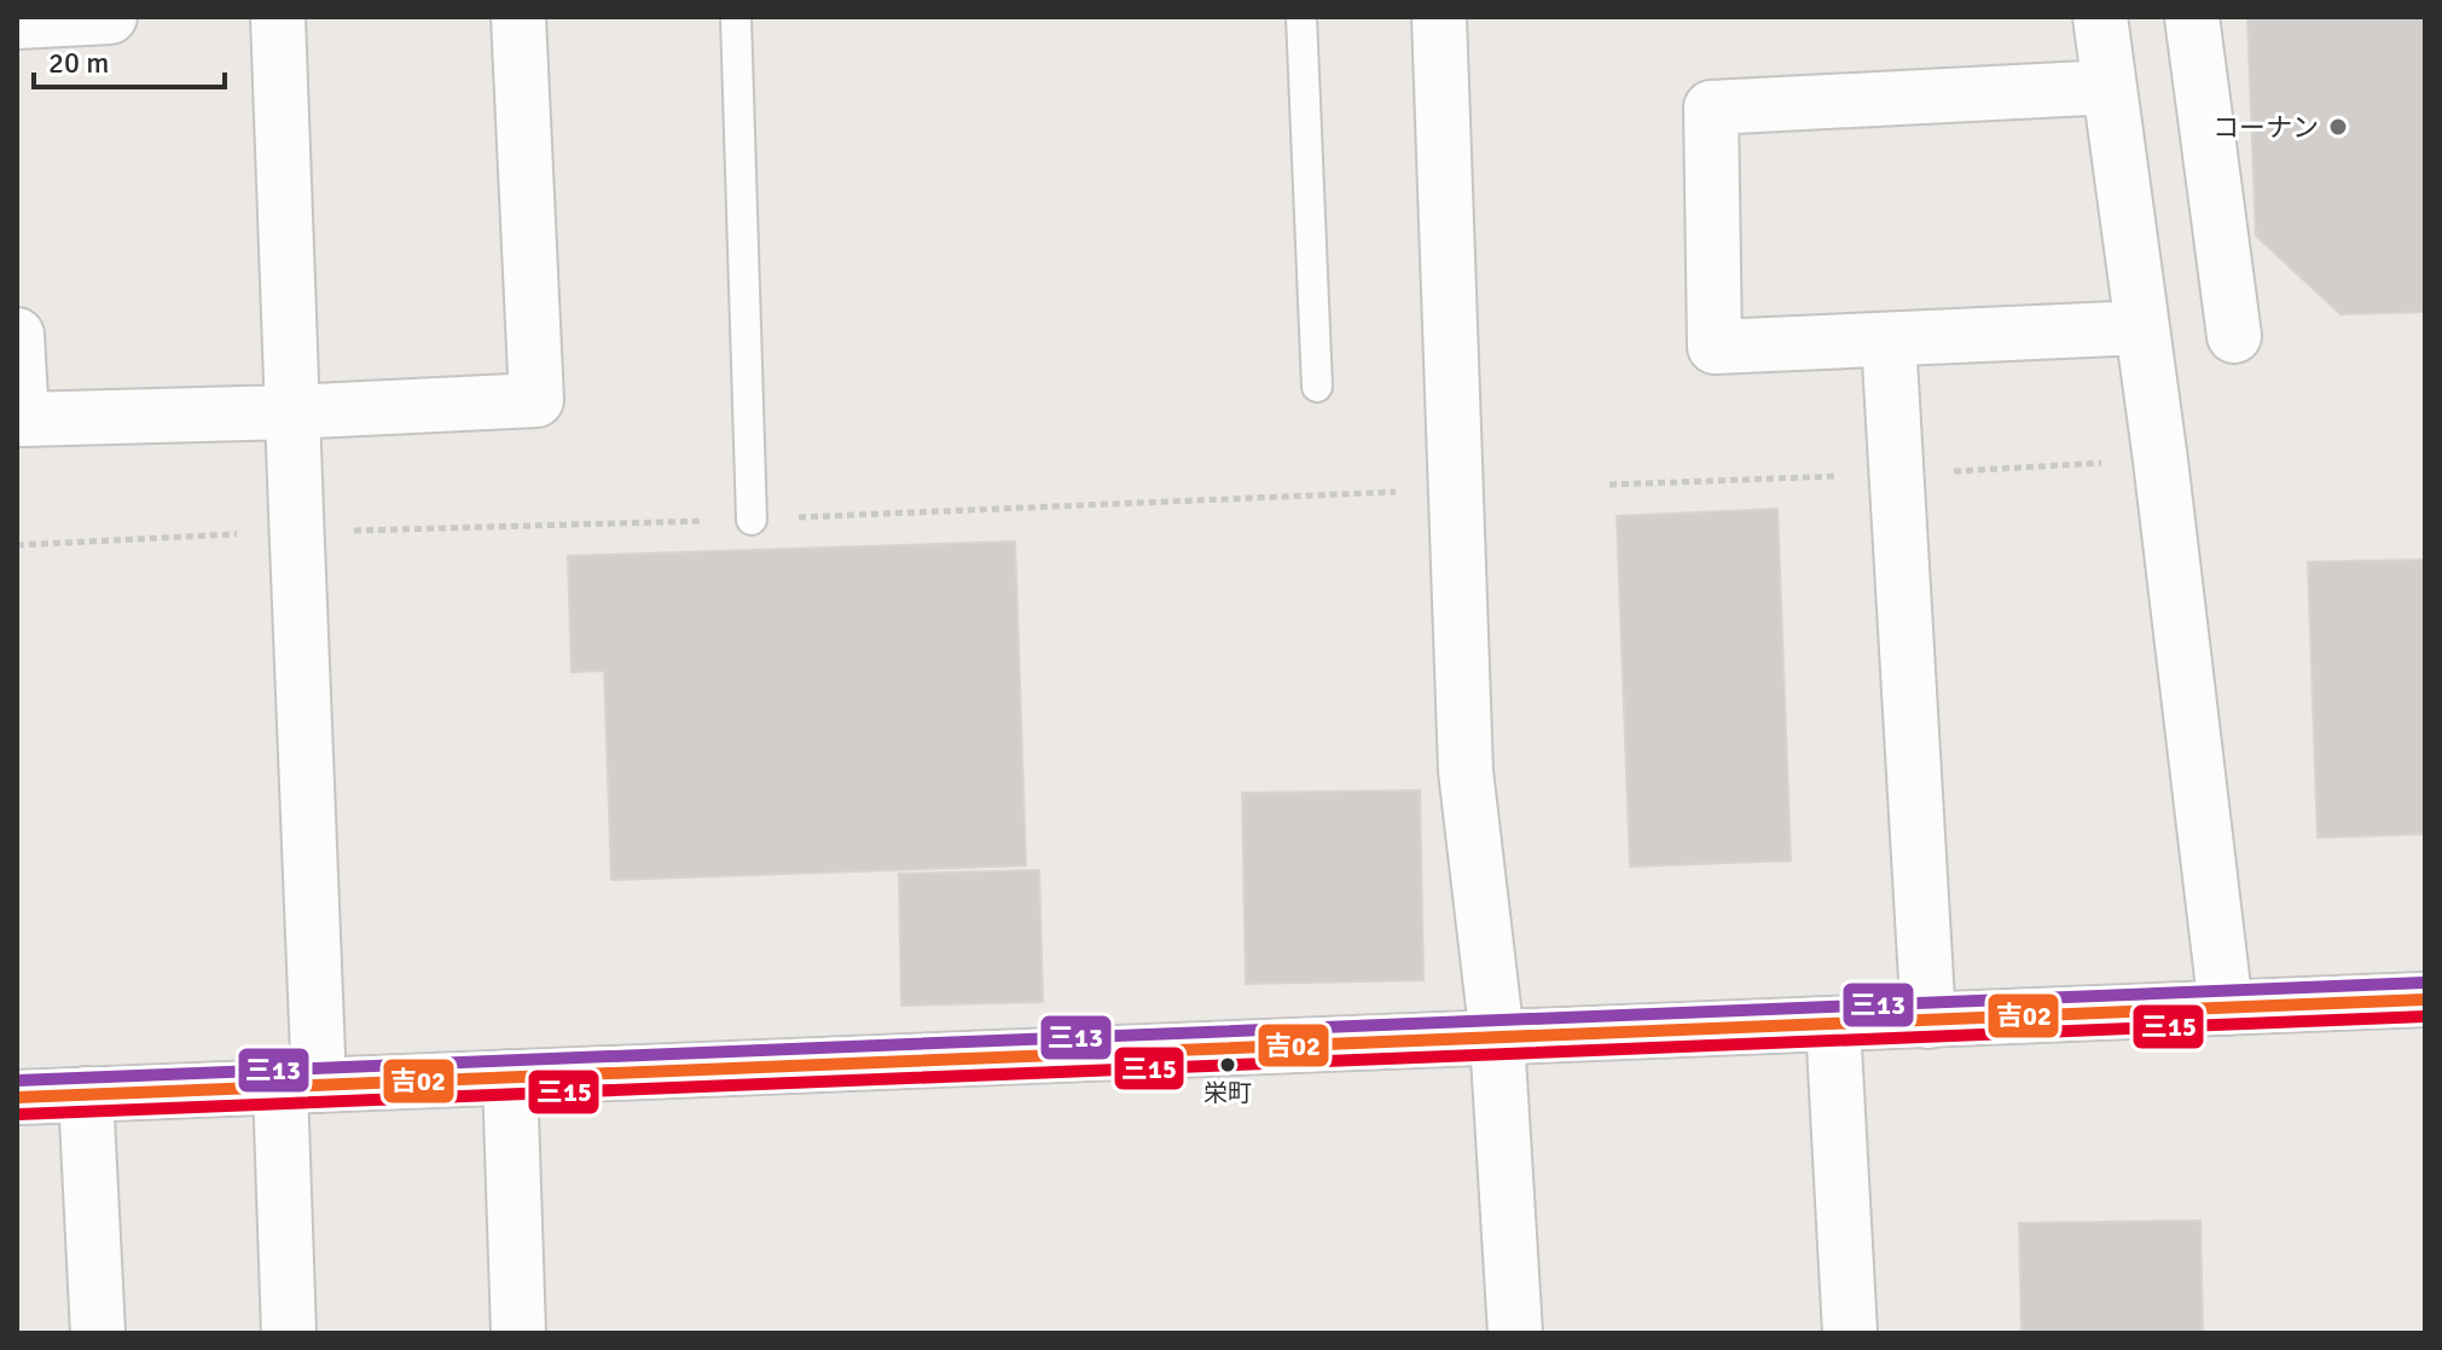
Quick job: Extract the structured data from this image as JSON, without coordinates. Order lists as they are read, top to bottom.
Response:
{
  "places": ["コーナン", "栄町"],
  "lines": ["transit line 三13", "transit line 吉02", "transit line 三15"],
  "scale_bar": "20 m"
}
